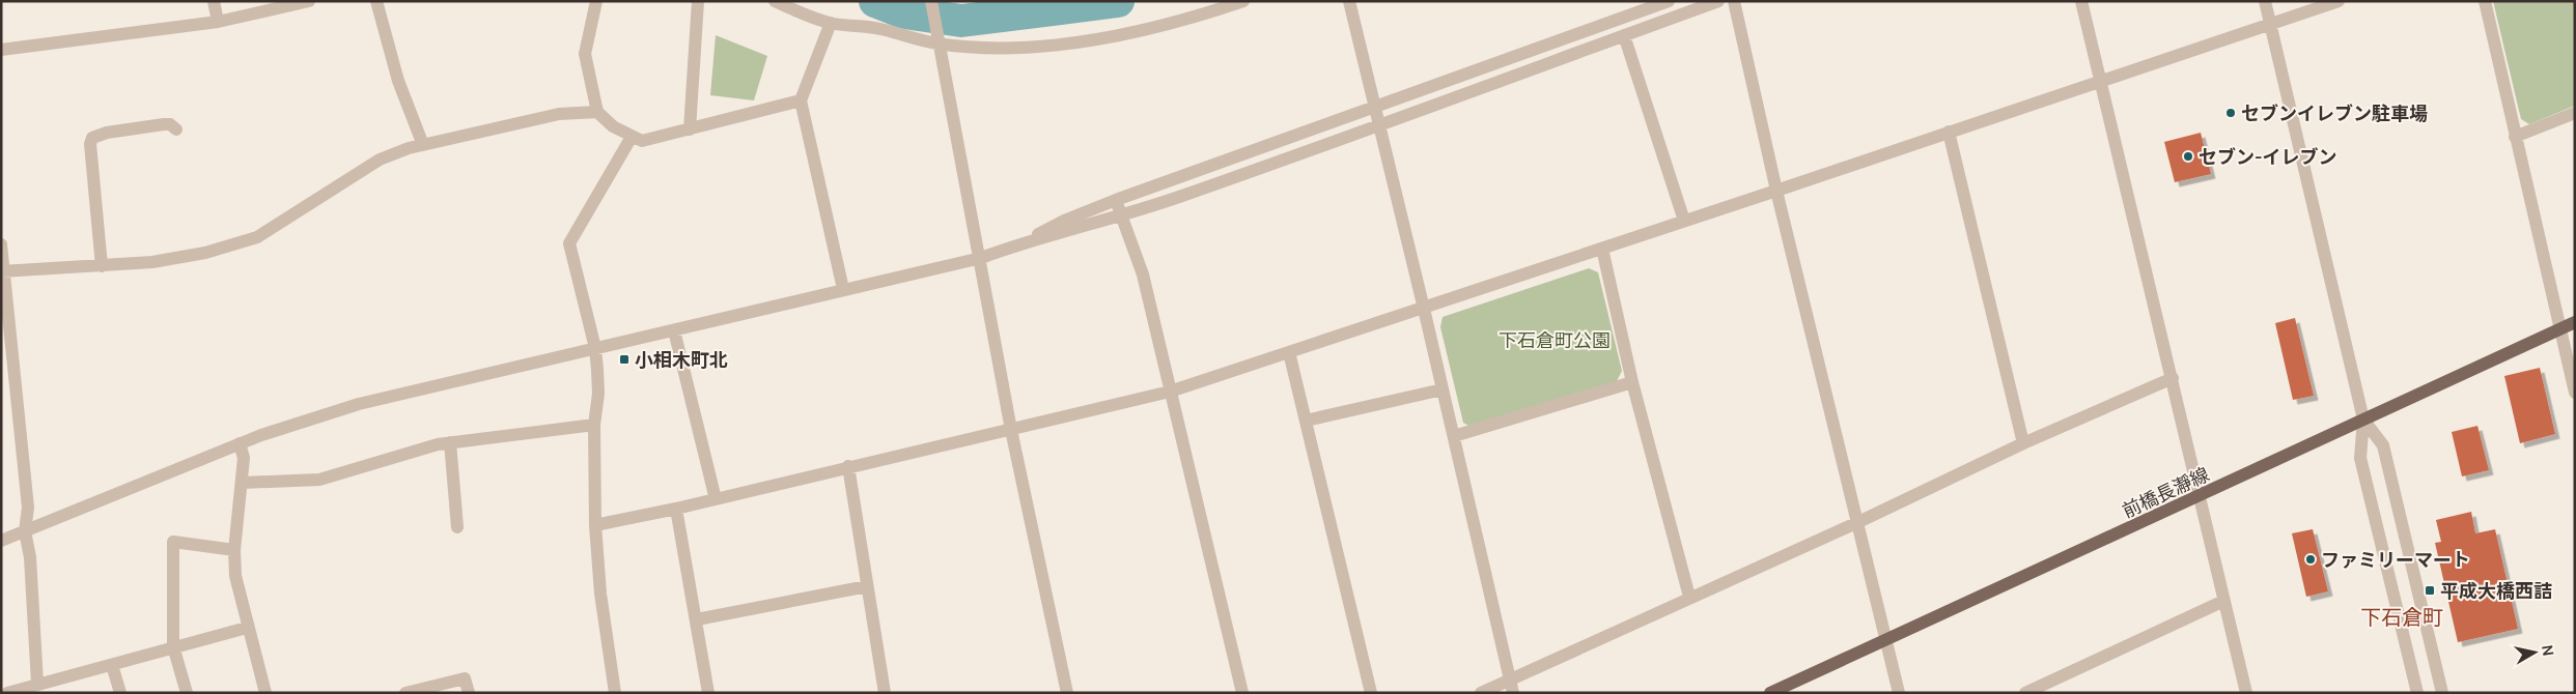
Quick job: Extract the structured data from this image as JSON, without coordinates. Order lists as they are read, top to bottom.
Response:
{
  "streets": {
    "main road": ["前橋長瀞線"]
  },
  "districts": ["下石倉町"],
  "parks": ["下石倉町公園"],
  "places": {
    "other": ["セブンイレブン駐車場", "セブン-イレブン", "ファミリーマート"],
    "transit": ["小相木町北", "平成大橋西詰"]
  },
  "north": "right"
}
